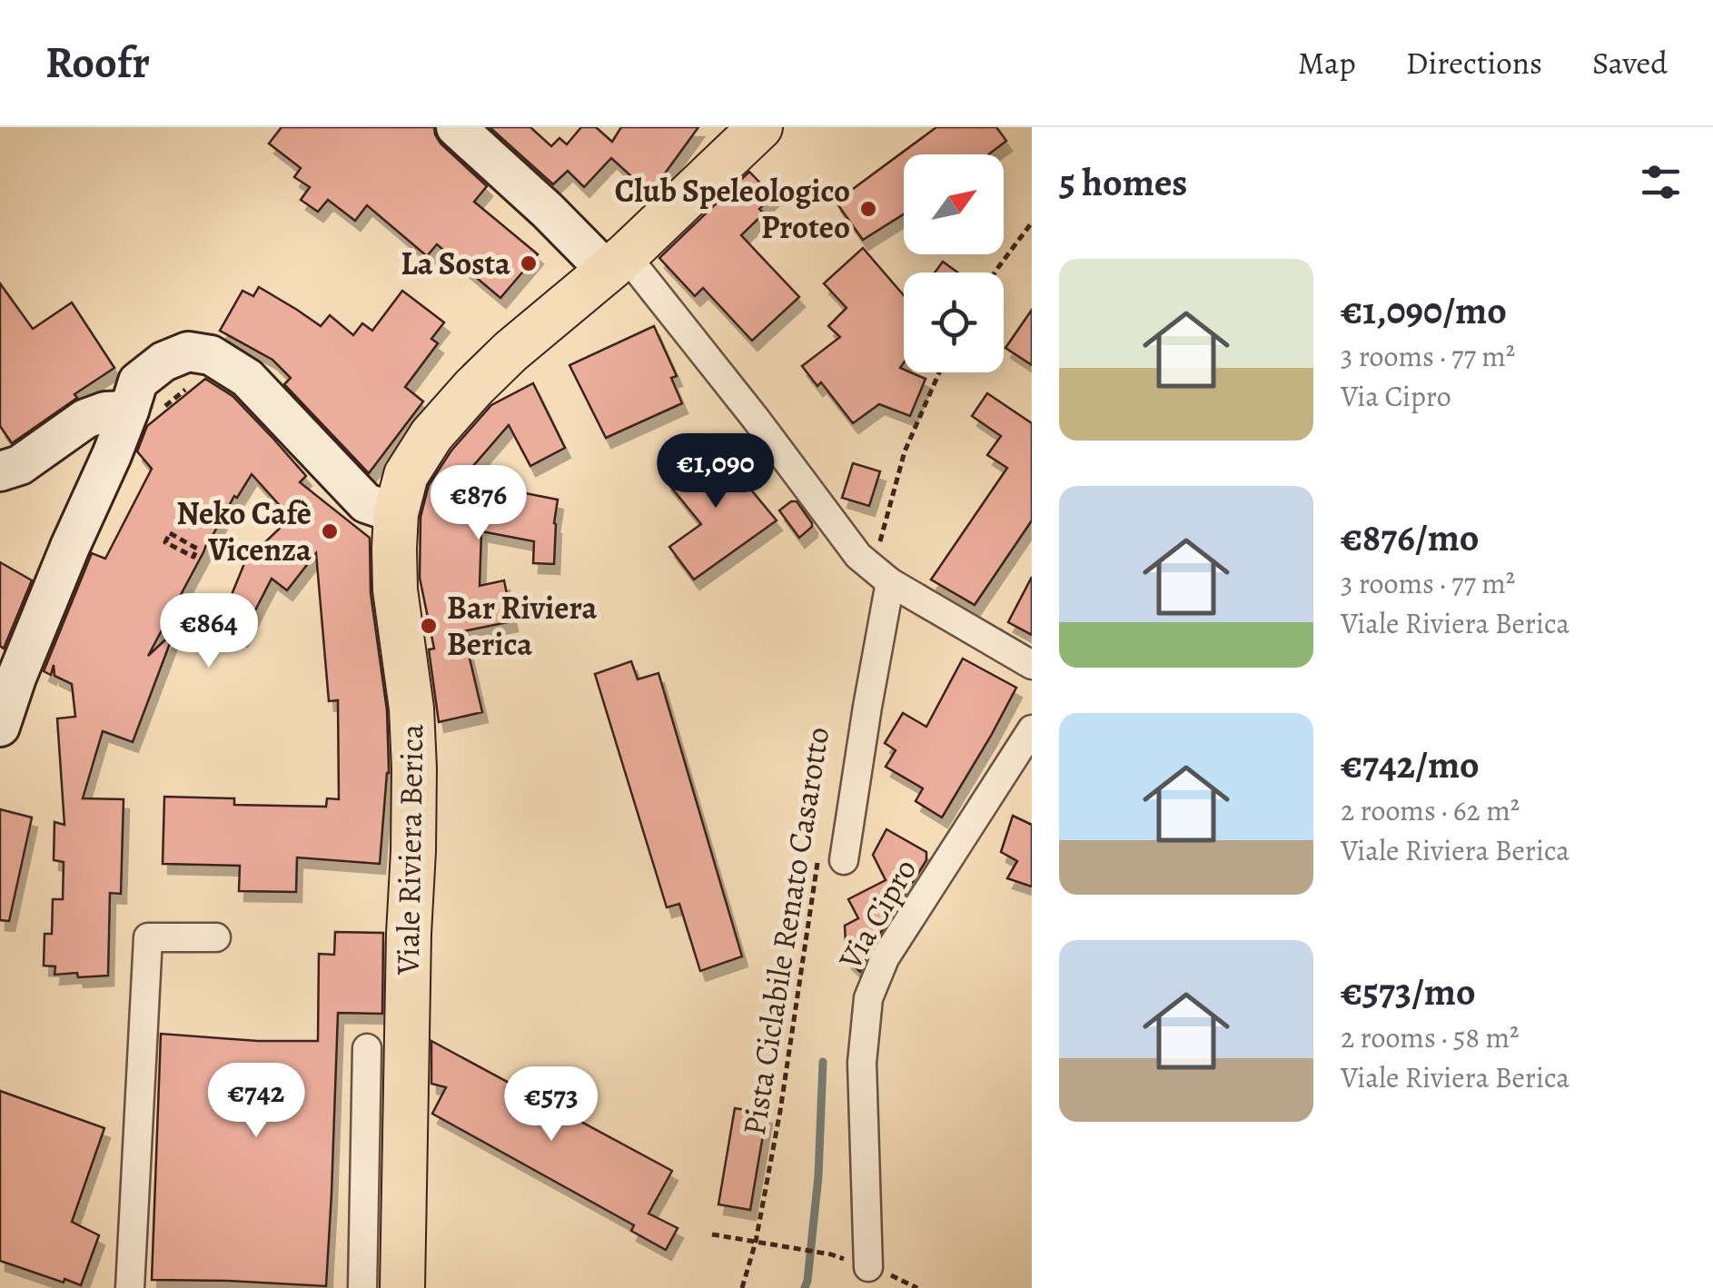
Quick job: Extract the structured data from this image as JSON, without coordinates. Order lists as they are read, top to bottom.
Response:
{
  "streets": {
    "main road": ["Viale Riviera Berica"],
    "street": ["Via Cipro"],
    "path": ["Pista Ciclabile Renato Casarotto"]
  },
  "crossings": [
    ["Via Cipro", "Pista Ciclabile Renato Casarotto"]
  ],
  "places": [
    "Club Speleologico Proteo",
    "La Sosta",
    "Neko Cafè Vicenza",
    "Bar Riviera Berica"
  ],
  "north": "top right",
  "page": {
    "header": "Roofr",
    "nav": ["Map", "Directions", "Saved"],
    "heading": "5 homes",
    "list": [
      {
        "name": "€1,090/mo",
        "note": "3 rooms · 77 m² · Via Cipro"
      },
      {
        "name": "€876/mo",
        "note": "3 rooms · 77 m² · Viale Riviera Berica"
      },
      {
        "name": "€742/mo",
        "note": "2 rooms · 62 m² · Viale Riviera Berica"
      },
      {
        "name": "€573/mo",
        "note": "2 rooms · 58 m² · Viale Riviera Berica"
      }
    ],
    "price": [
      "€1,090",
      "€876",
      "€864",
      "€742",
      "€573"
    ]
  }
}
